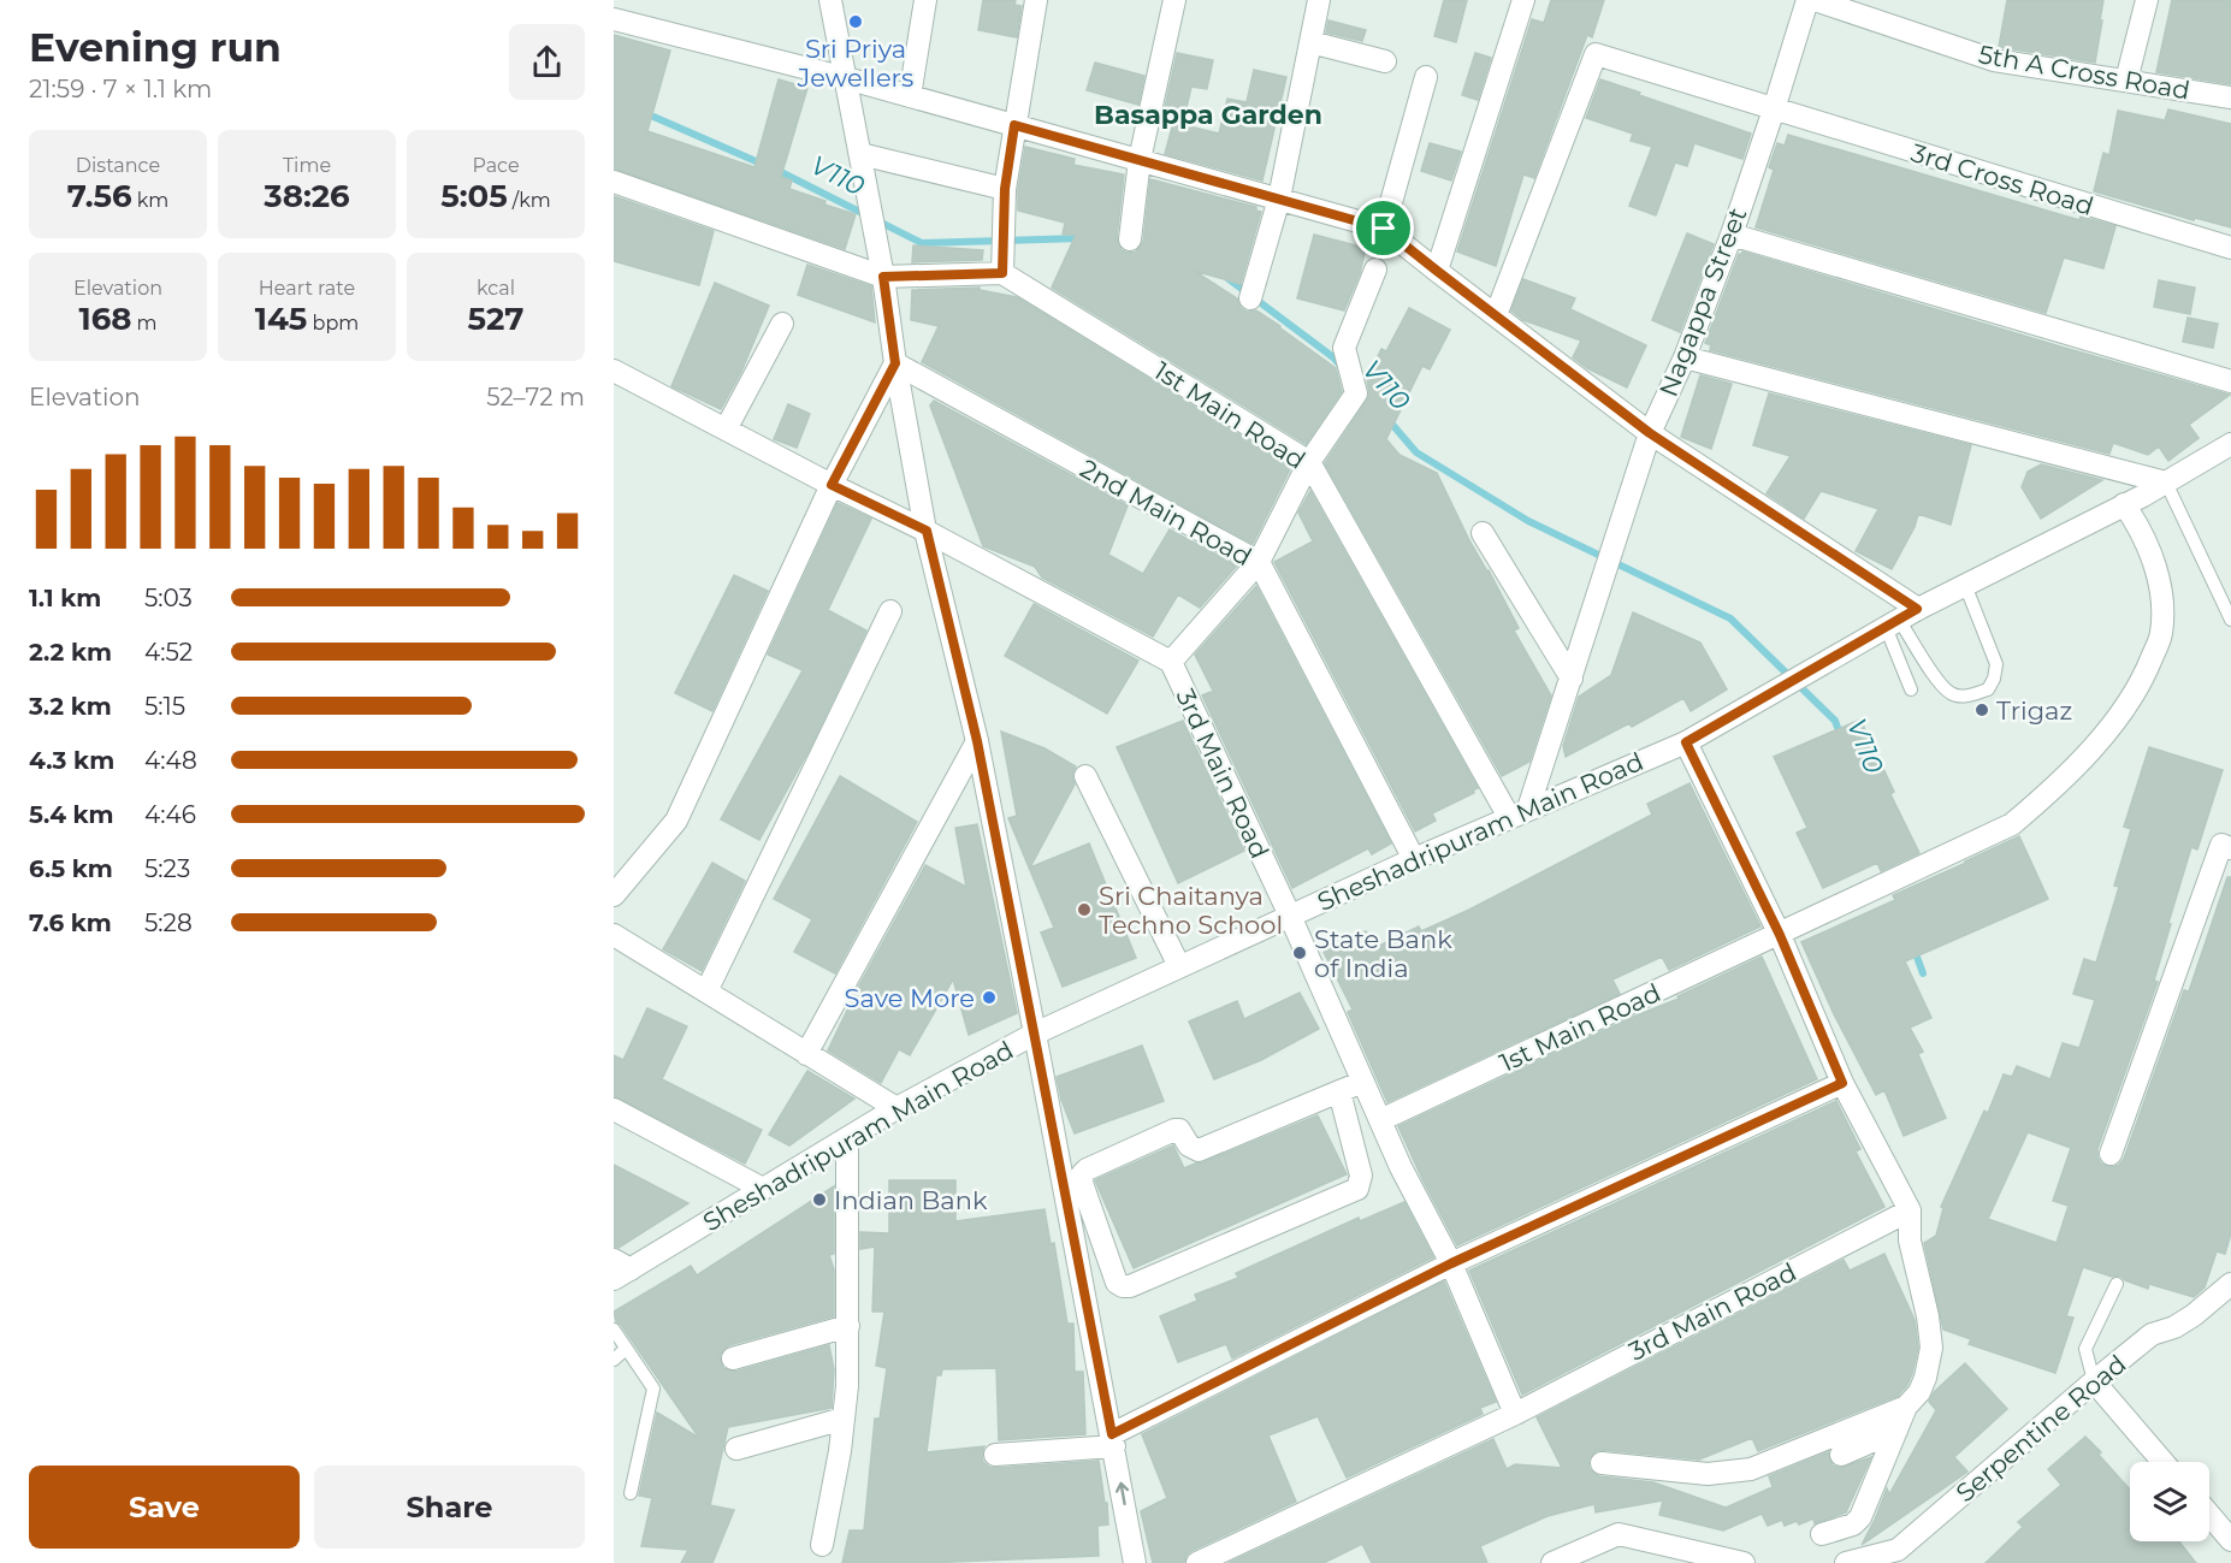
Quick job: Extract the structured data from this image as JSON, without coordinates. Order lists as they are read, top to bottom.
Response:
{
  "streets": {
    "street": [
      "5th A Cross Road",
      "3rd Cross Road",
      "Nagappa Street",
      "1st Main Road",
      "2nd Main Road",
      "3rd Main Road",
      "Sheshadripuram Main Road",
      "Serpentine Road"
    ]
  },
  "crossings": [
    ["3rd Cross Road", "Nagappa Street"],
    ["Nagappa Street", "1st Main Road"],
    ["Nagappa Street", "Sheshadripuram Main Road"],
    ["1st Main Road", "3rd Main Road"],
    ["1st Main Road", "Sheshadripuram Main Road"],
    ["2nd Main Road", "Sheshadripuram Main Road"],
    ["3rd Main Road", "Sheshadripuram Main Road"]
  ],
  "districts": ["Basappa Garden"],
  "water": ["V110"],
  "places": [
    "Sri Priya Jewellers",
    "Trigaz",
    "Sri Chaitanya Techno School",
    "State Bank of India",
    "Save More",
    "Indian Bank"
  ],
  "page": {
    "heading": ["Evening run", "21:59 · 7 × 1.1 km"],
    "stats": [
      ["Distance", "7.56 km"],
      ["Time", "38:26"],
      ["Pace", "5:05 /km"],
      ["Elevation", "168 m"],
      ["Heart rate", "145 bpm"],
      ["kcal", "527"]
    ],
    "chart": ["Elevation", "52–72 m"],
    "list": [
      {
        "name": "1.1 km",
        "note": "5:03"
      },
      {
        "name": "2.2 km",
        "note": "4:52"
      },
      {
        "name": "3.2 km",
        "note": "5:15"
      },
      {
        "name": "4.3 km",
        "note": "4:48"
      },
      {
        "name": "5.4 km",
        "note": "4:46"
      },
      {
        "name": "6.5 km",
        "note": "5:23"
      },
      {
        "name": "7.6 km",
        "note": "5:28"
      }
    ],
    "buttons": ["Save", "Share"]
  }
}
